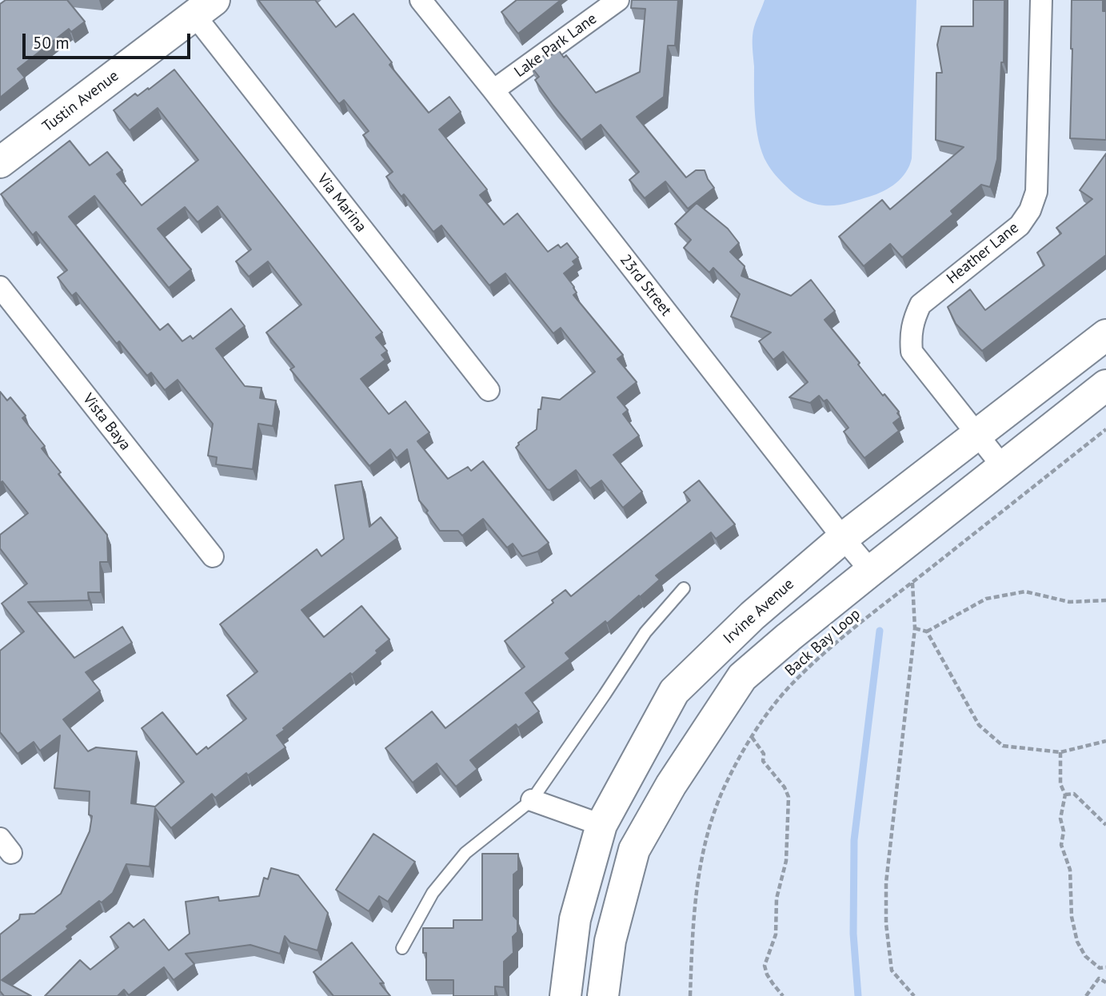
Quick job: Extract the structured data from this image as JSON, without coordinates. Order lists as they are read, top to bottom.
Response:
{
  "streets": {
    "main road": ["Tustin Avenue", "Irvine Avenue"],
    "street": [
      "Lake Park Lane",
      "Via Marina",
      "Heather Lane",
      "23rd Street",
      "Vista Baya"
    ],
    "path": ["Back Bay Loop"]
  },
  "crossings": [
    ["Lake Park Lane", "23rd Street"],
    ["Tustin Avenue", "Via Marina"],
    ["Heather Lane", "Irvine Avenue"],
    ["23rd Street", "Irvine Avenue"]
  ],
  "scale_bar": "50 m"
}
